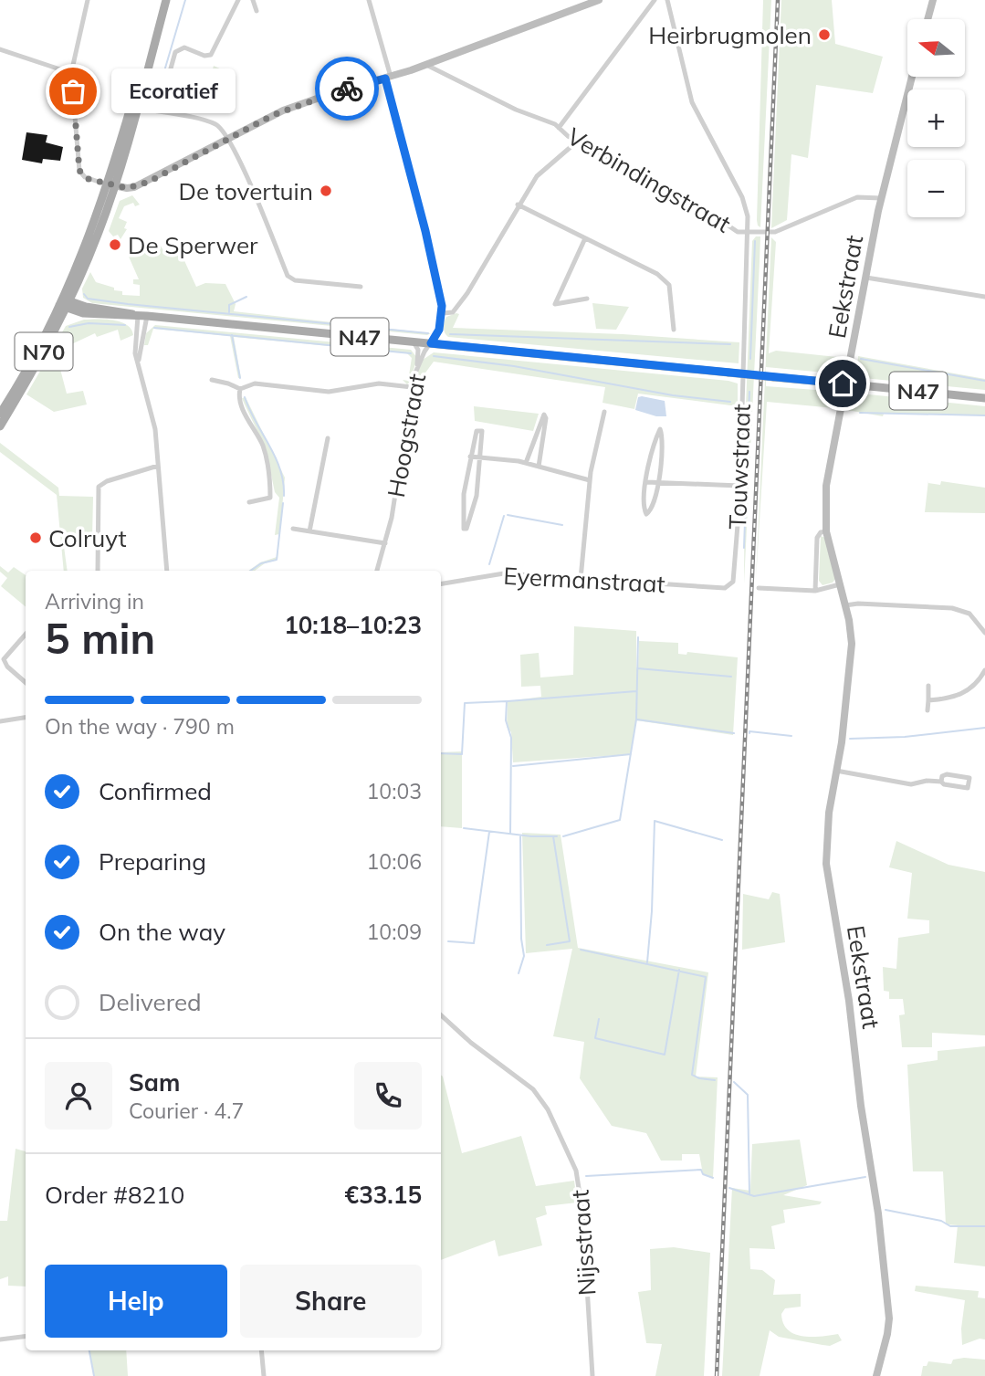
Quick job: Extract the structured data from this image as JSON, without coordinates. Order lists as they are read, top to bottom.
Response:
{
  "streets": {
    "main road": ["N47", "N70"],
    "street": [
      "Verbindingstraat",
      "Eekstraat",
      "Hoogstraat",
      "Touwstraat",
      "Eyermanstraat",
      "Nijsstraat"
    ]
  },
  "crossings": [
    ["Verbindingstraat", "Eekstraat"],
    ["Verbindingstraat", "Touwstraat"],
    ["N47", "N70"],
    ["N47", "Hoogstraat"],
    ["Touwstraat", "Eyermanstraat"]
  ],
  "places": [
    "Heirbrugmolen",
    "Ecoratief",
    "De tovertuin",
    "De Sperwer",
    "Colruyt"
  ],
  "north": "left",
  "page": {
    "map_buttons": ["+", "−"],
    "bubble": "Ecoratief",
    "heading": ["5 min", "Arriving in", "10:18–10:23"],
    "panel": [
      "Sam",
      "Courier · 4.7",
      "Order #8210",
      "€33.15"
    ],
    "bar": "On the way · 790 m",
    "list": [
      ["Confirmed", "10:03"],
      ["Preparing", "10:06"],
      ["On the way", "10:09"],
      "Delivered"
    ],
    "buttons": ["Help", "Share"]
  }
}
